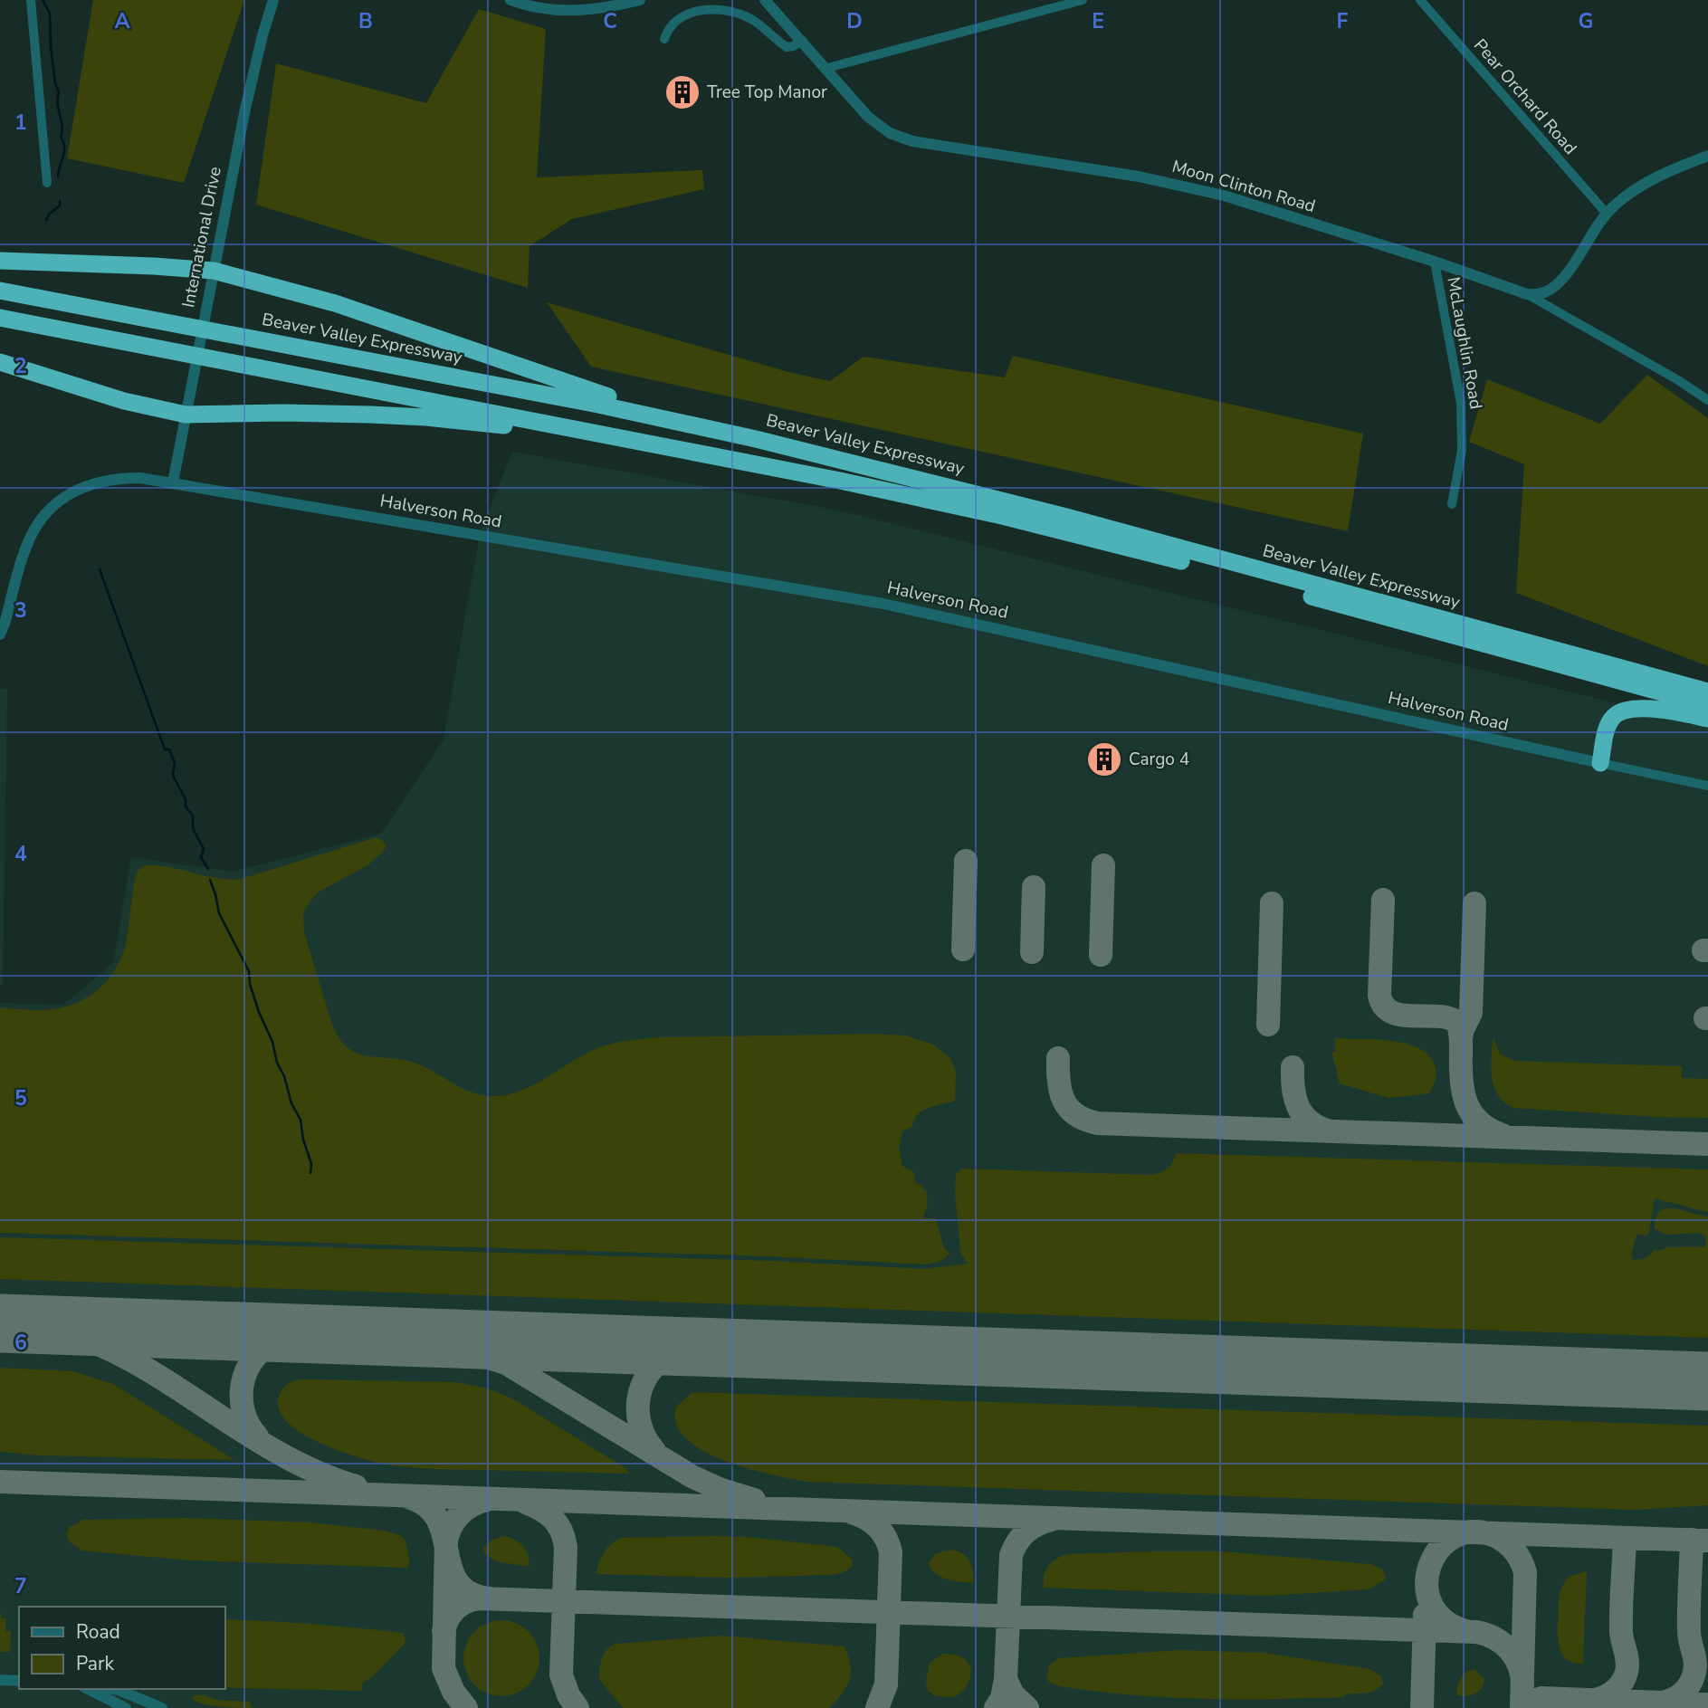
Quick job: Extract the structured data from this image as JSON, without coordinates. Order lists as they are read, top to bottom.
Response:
{
  "streets": {
    "highway": ["Beaver Valley Expressway"],
    "street": [
      "Pear Orchard Road",
      "Moon Clinton Road",
      "International Drive",
      "McLaughlin Road",
      "Halverson Road"
    ]
  },
  "crossings": [
    ["Moon Clinton Road", "McLaughlin Road"],
    ["International Drive", "Halverson Road"]
  ],
  "places": {
    "building": ["Tree Top Manor", "Cargo 4"]
  },
  "legend": ["Road", "Park"],
  "grid": {
    "columns": [
      "A",
      "B",
      "C",
      "D",
      "E",
      "F",
      "G"
    ],
    "rows": [
      "1",
      "2",
      "3",
      "4",
      "5",
      "6",
      "7"
    ]
  }
}
